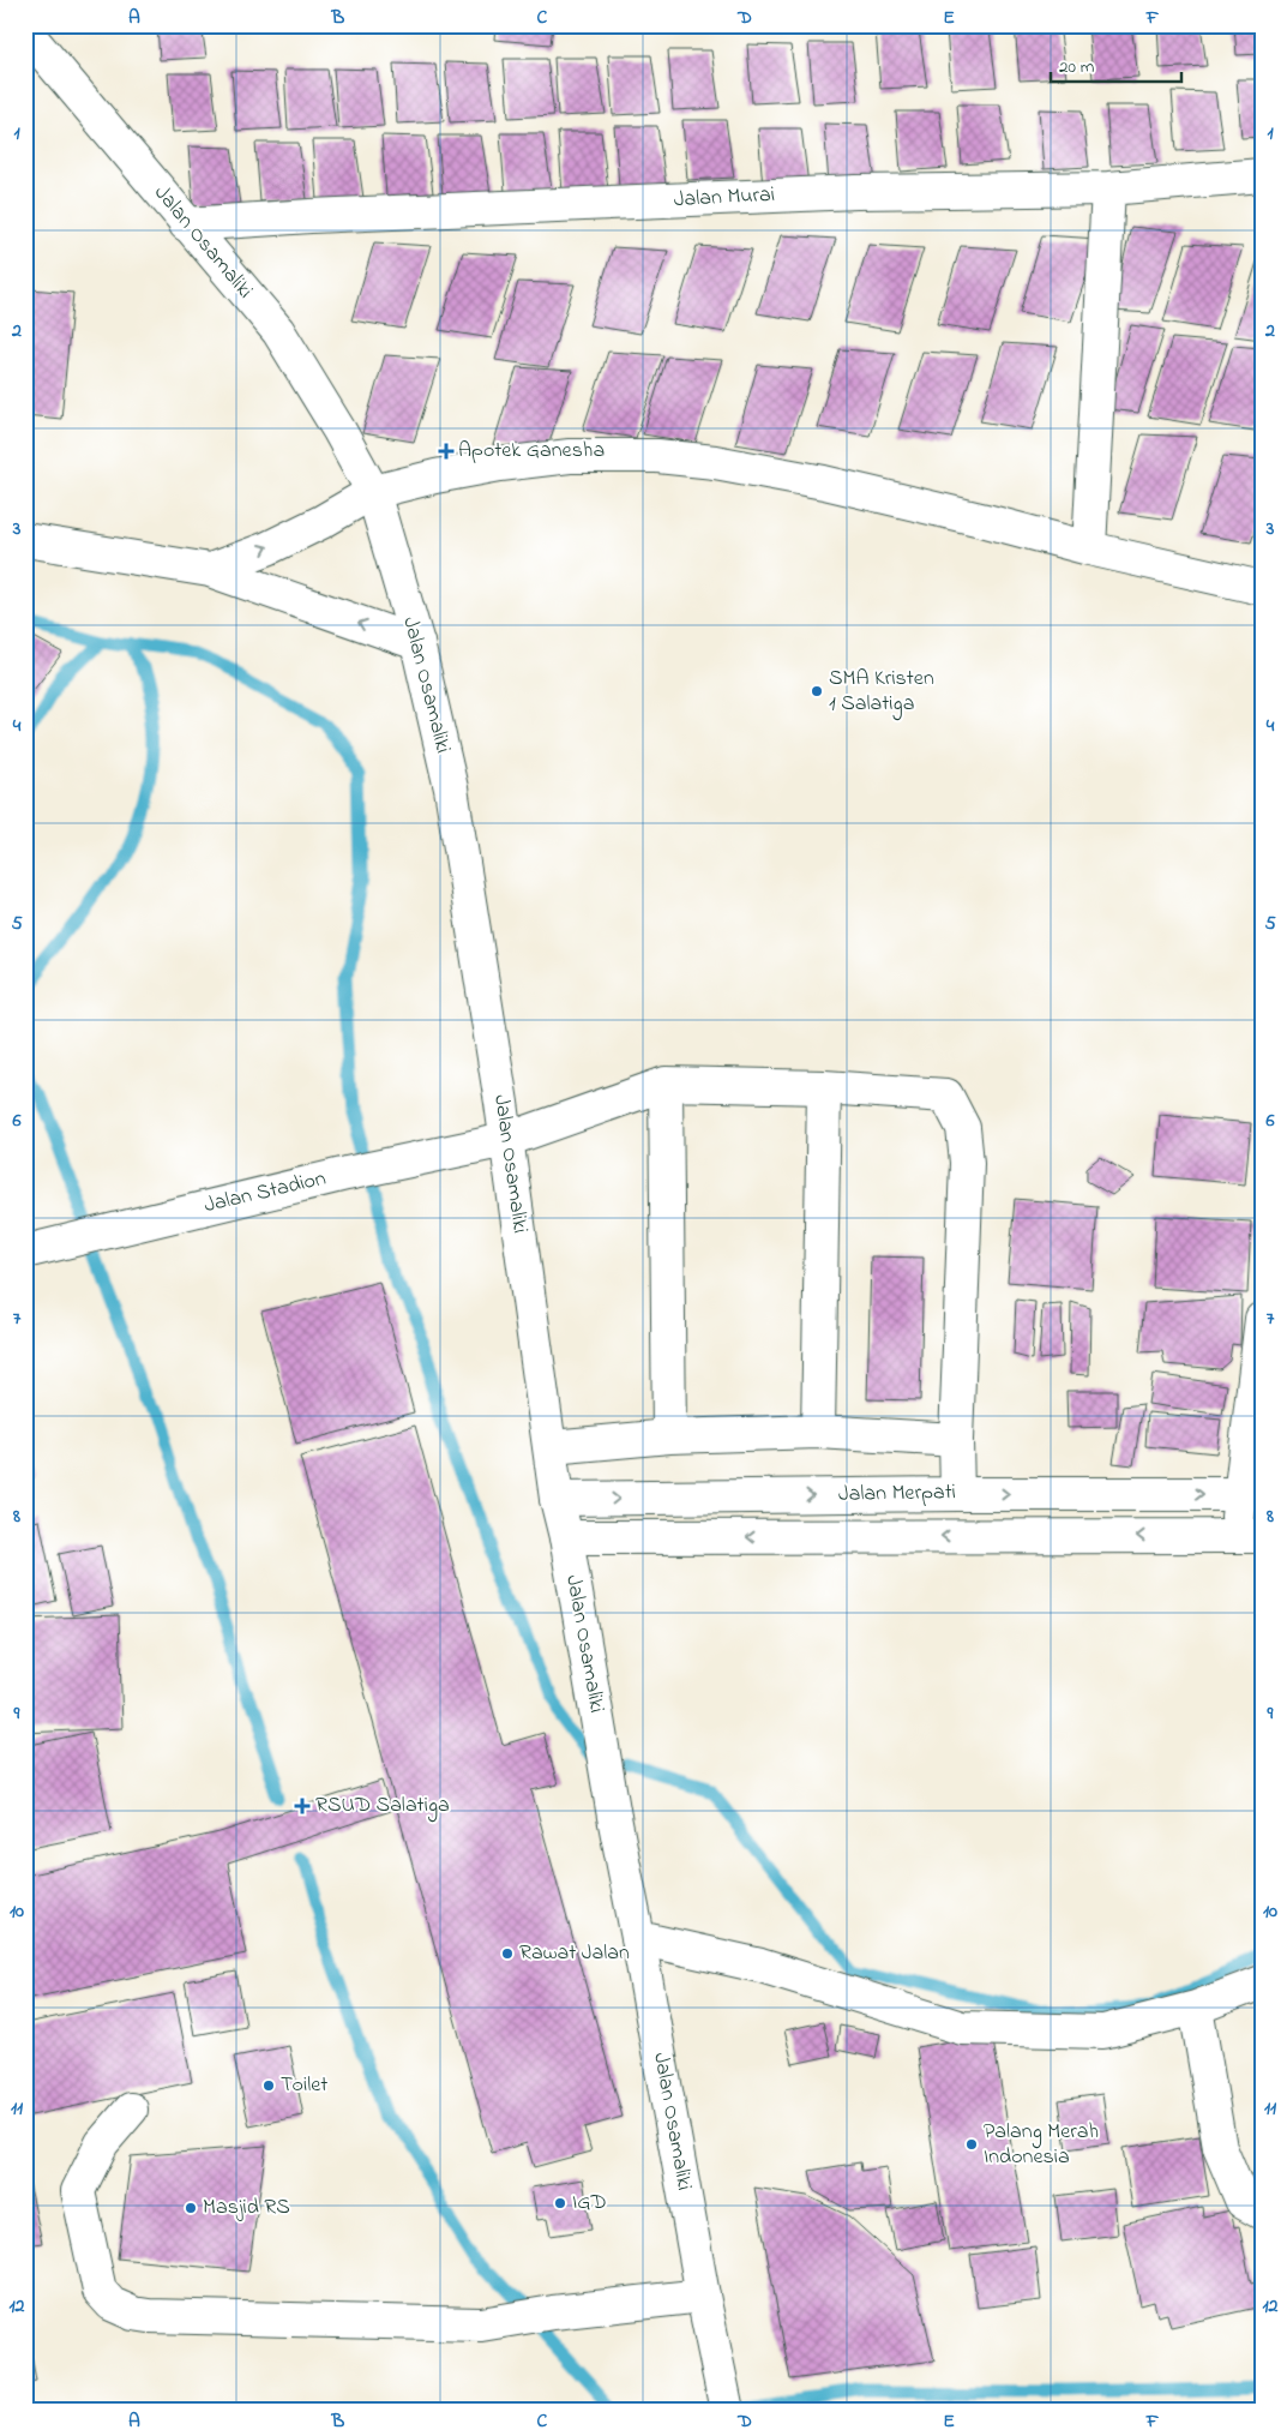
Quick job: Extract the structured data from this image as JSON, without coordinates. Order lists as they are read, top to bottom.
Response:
{
  "streets": {
    "street": [
      "Jalan Murai",
      "Jalan Osamaliki",
      "Jalan Stadion",
      "Jalan Merpati"
    ]
  },
  "crossings": [
    ["Jalan Murai", "Jalan Osamaliki"],
    ["Jalan Osamaliki", "Jalan Stadion"],
    ["Jalan Osamaliki", "Jalan Merpati"]
  ],
  "places": {
    "health": ["Apotek Ganesha", "RSUD Salatiga"],
    "other": [
      "SMA Kristen 1 Salatiga",
      "Rawat Jalan",
      "Toilet",
      "Palang Merah Indonesia",
      "IGD",
      "Masjid RS"
    ]
  },
  "scale_bar": "20 m",
  "grid": {
    "columns": [
      "A",
      "B",
      "C",
      "D",
      "E",
      "F"
    ],
    "rows": [
      "1",
      "2",
      "3",
      "4",
      "5",
      "6",
      "7",
      "8",
      "9",
      "10",
      "11",
      "12"
    ]
  }
}
